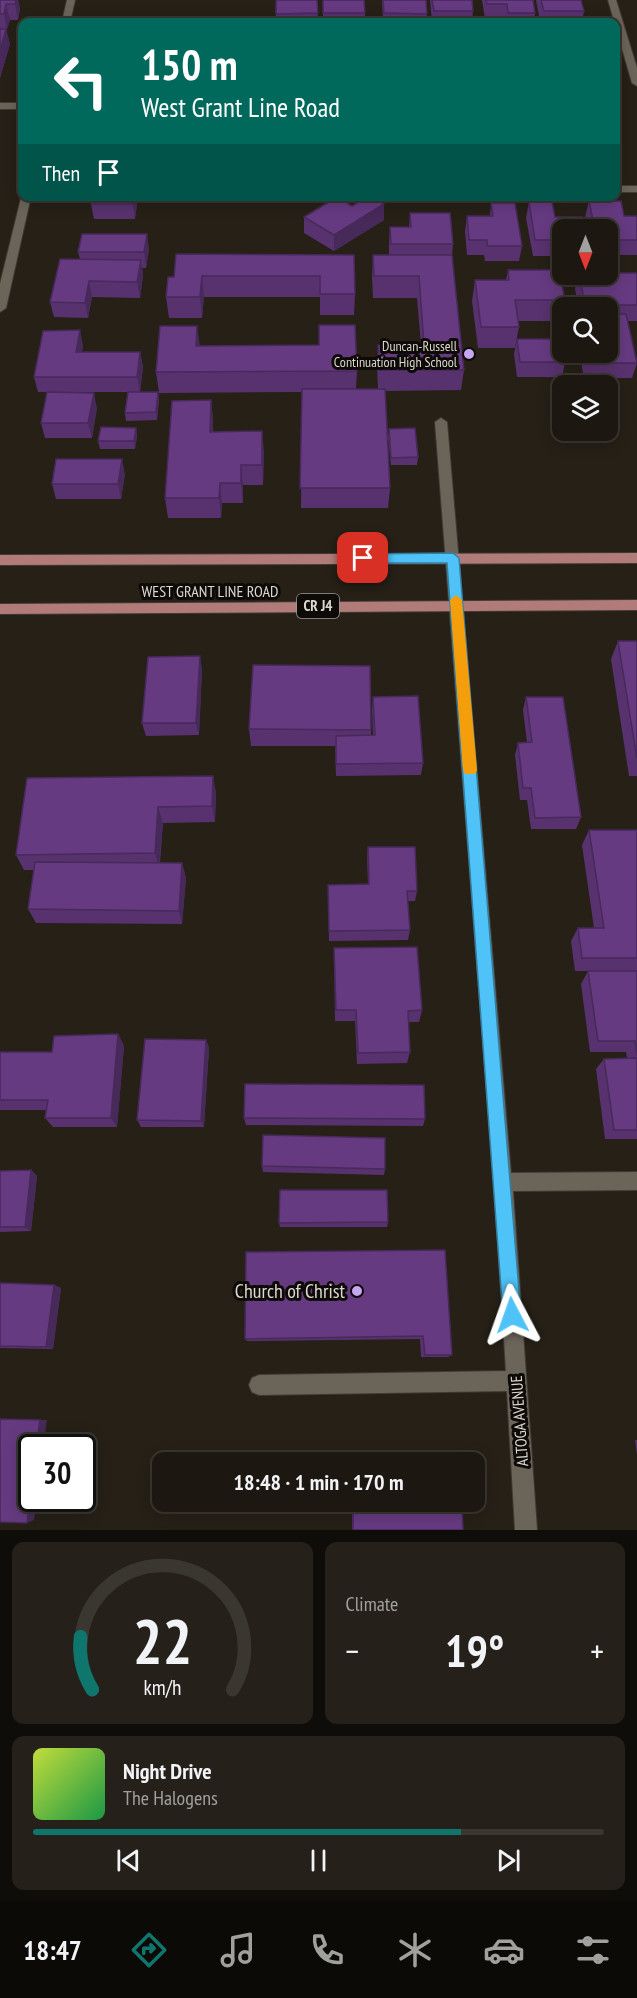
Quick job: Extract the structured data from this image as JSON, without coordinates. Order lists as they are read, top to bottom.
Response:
{
  "streets": {
    "main road": ["WEST GRANT LINE ROAD", "CR J4"],
    "street": ["ALTOGA AVENUE"]
  },
  "crossings": [
    ["WEST GRANT LINE ROAD", "ALTOGA AVENUE"]
  ],
  "places": ["Duncan-Russell Continuation High School", "Church of Christ"],
  "north": "bottom",
  "page": {
    "turn": ["150 m", "West Grant Line Road"],
    "then": "Then",
    "limit": "30",
    "trip": "18:48 · 1 min · 170 m",
    "tile": "Climate",
    "heat": ["−", "19°", "+"],
    "song": ["Night Drive", "The Halogens"],
    "tabs": "18:47",
    "gauge": ["22", "km/h"]
  }
}
